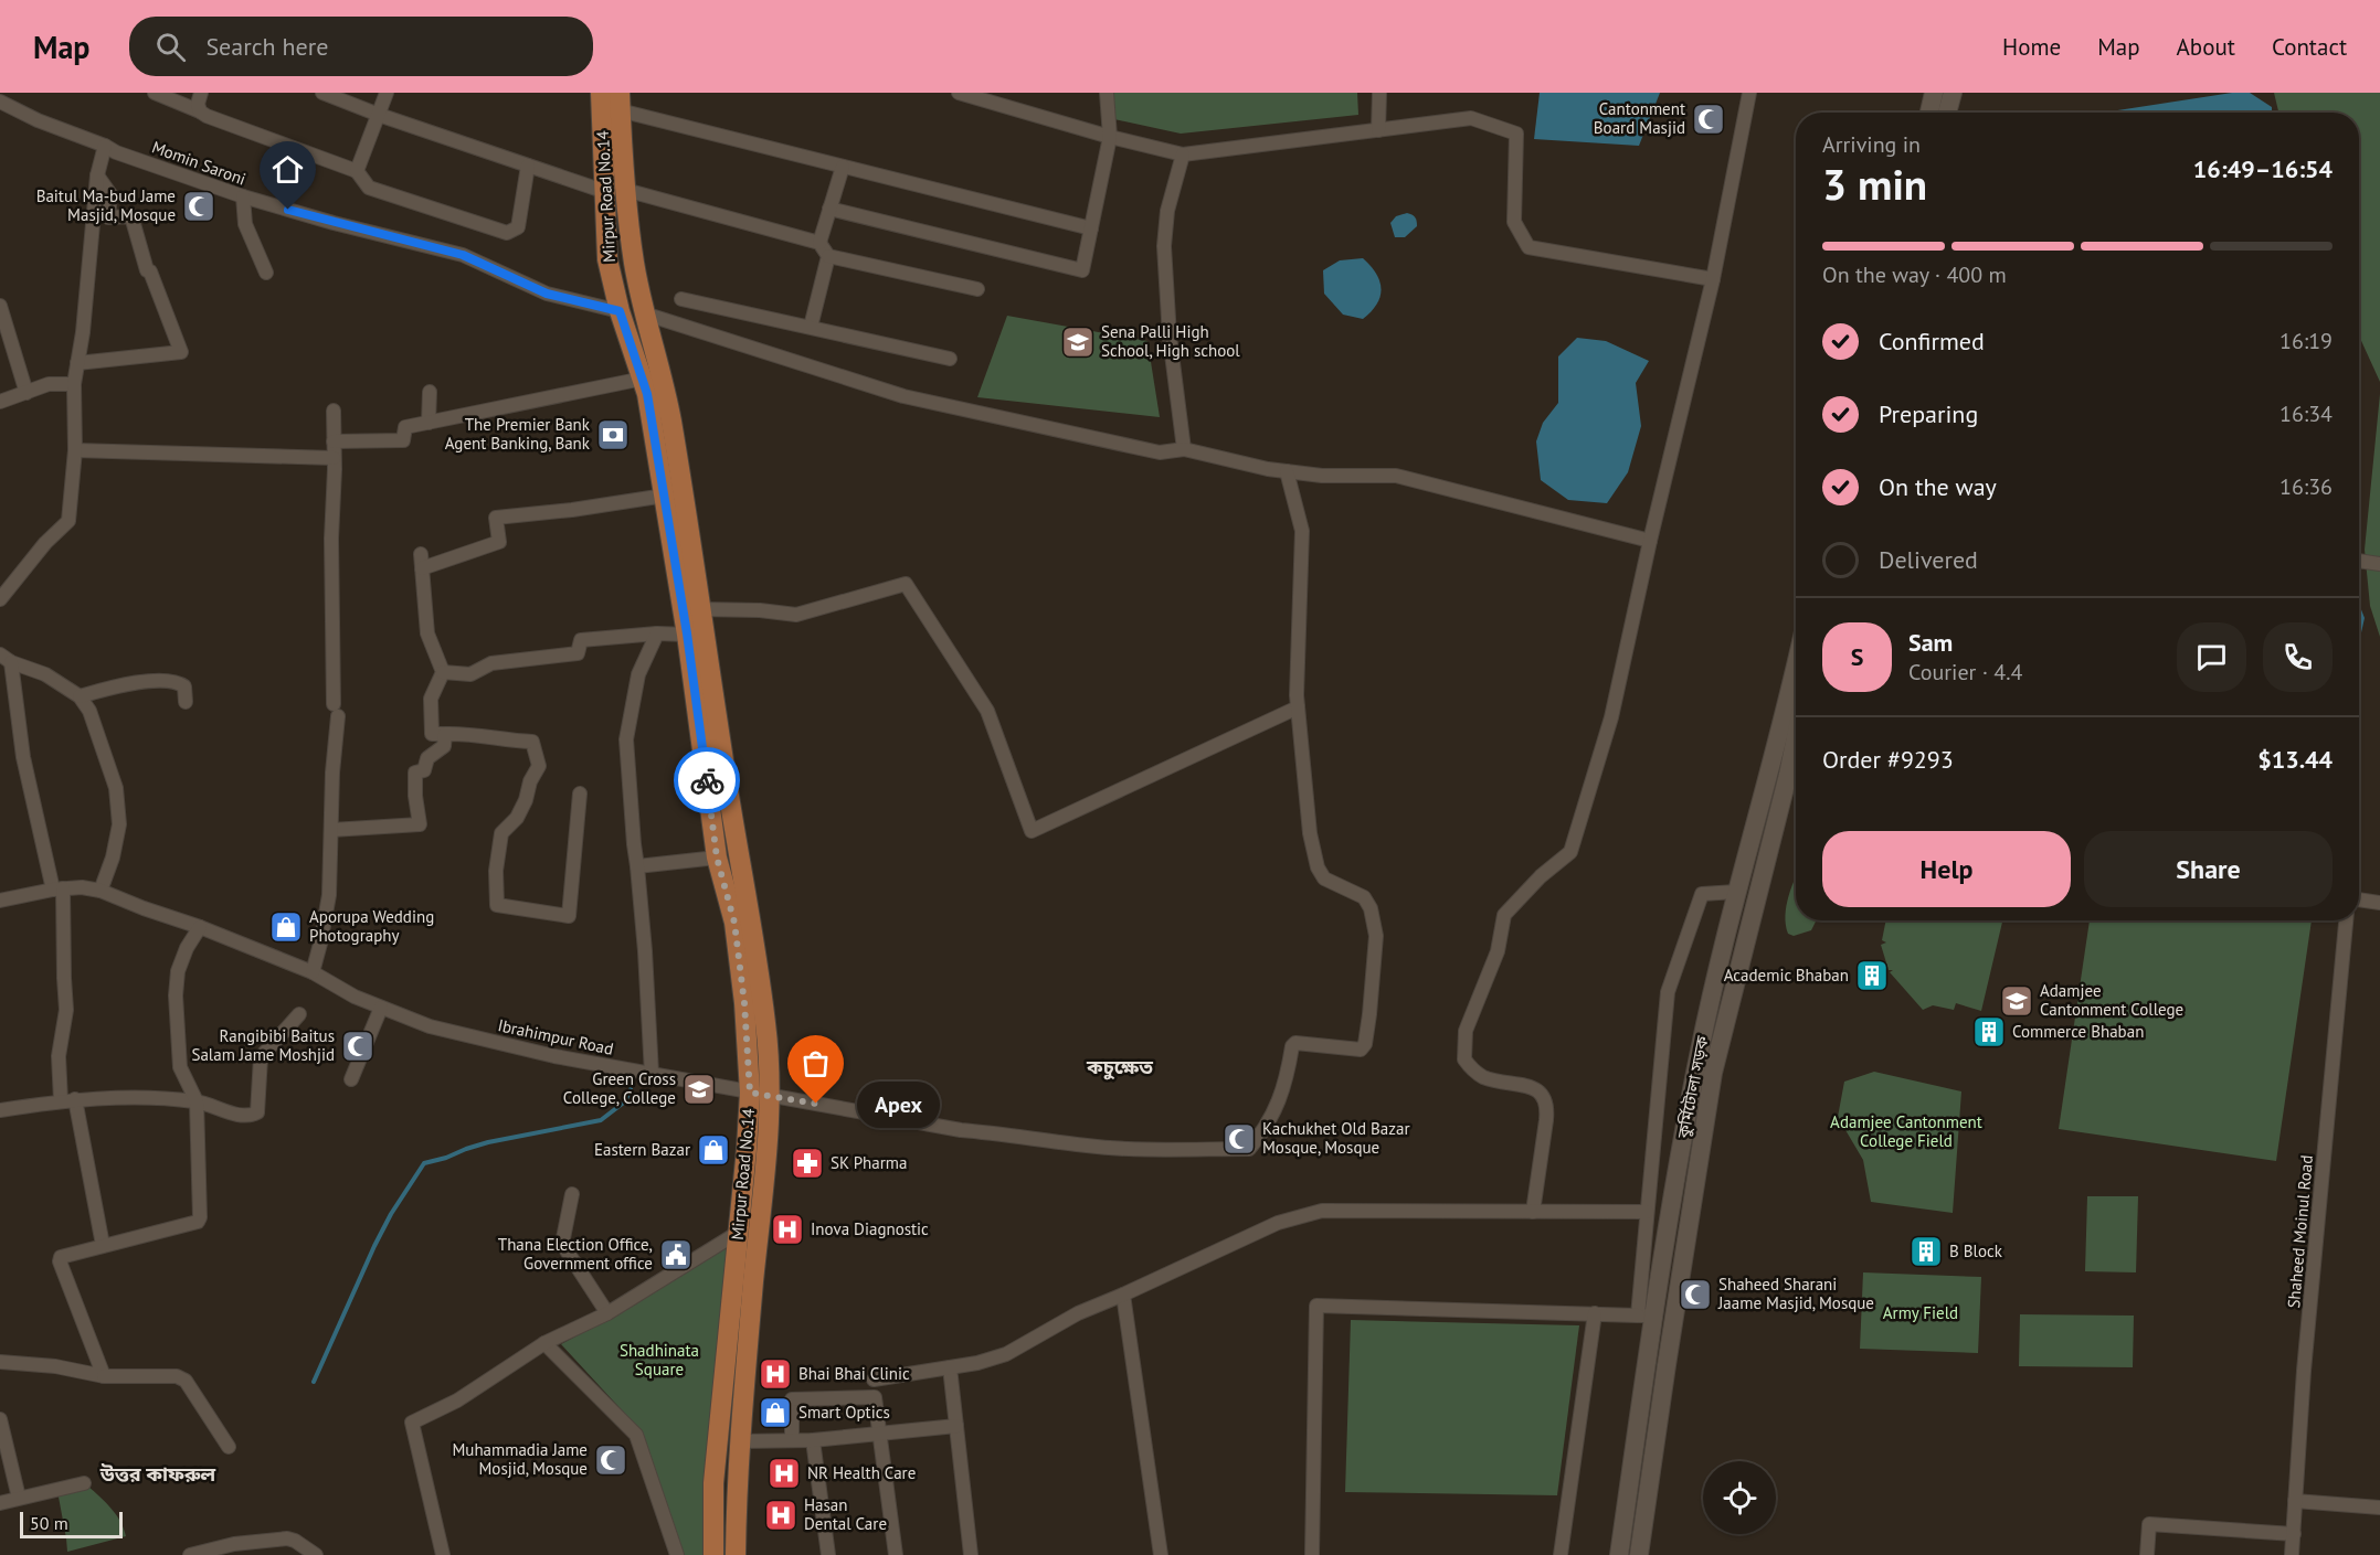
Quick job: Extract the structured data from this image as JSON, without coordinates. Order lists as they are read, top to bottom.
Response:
{
  "streets": {
    "main road": ["Mirpur Road No.14", "কুর্মিটোলা সড়ক"],
    "street": ["Momin Saroni", "Ibrahimpur Road", "Shaheed Moinul Road"]
  },
  "crossings": [
    ["Momin Saroni", "Mirpur Road No.14"],
    ["Mirpur Road No.14", "Ibrahimpur Road"]
  ],
  "districts": ["কচুক্ষেত", "উত্তর কাফরুল"],
  "parks": ["Adamjee Cantonment College Field", "Army Field", "Shadhinata Square"],
  "places": {
    "mosque": [
      "Cantonment Board Masjid",
      "Baitul Ma-bud Jame Masjid, Mosque",
      "Rangibibi Baitus Salam Jame Moshjid",
      "Kachukhet Old Bazar Mosque, Mosque",
      "Shaheed Sharani Jaame Masjid, Mosque",
      "Muhammadia Jame Mosjid, Mosque"
    ],
    "school or university": ["Sena Palli High School, High school", "Adamjee Cantonment College", "Green Cross College, College"],
    "bank": ["The Premier Bank Agent Banking, Bank"],
    "shop": ["Aporupa Wedding Photography", "Eastern Bazar", "Smart Optics"],
    "building": ["Academic Bhaban", "Commerce Bhaban", "B Block"],
    "other": ["Apex"],
    "pharmacy": ["SK Pharma"],
    "hospital": [
      "Inova Diagnostic",
      "Bhai Bhai Clinic",
      "NR Health Care",
      "Hasan Dental Care"
    ],
    "public building": ["Thana Election Office, Government office"]
  },
  "scale_bar": "50 m",
  "page": {
    "header": "Map",
    "search": "Search here",
    "nav": [
      "Home",
      "Map",
      "About",
      "Contact"
    ],
    "heading": ["3 min", "Arriving in", "16:49–16:54"],
    "panel": [
      "Sam",
      "Courier · 4.4",
      "Order #9293",
      "$13.44"
    ],
    "bar": "On the way · 400 m",
    "list": [
      ["Confirmed", "16:19"],
      ["Preparing", "16:34"],
      ["On the way", "16:36"],
      "Delivered"
    ],
    "round": "S",
    "buttons": ["Help", "Share"],
    "bubble": "Apex",
    "scale": "50 m"
  }
}
